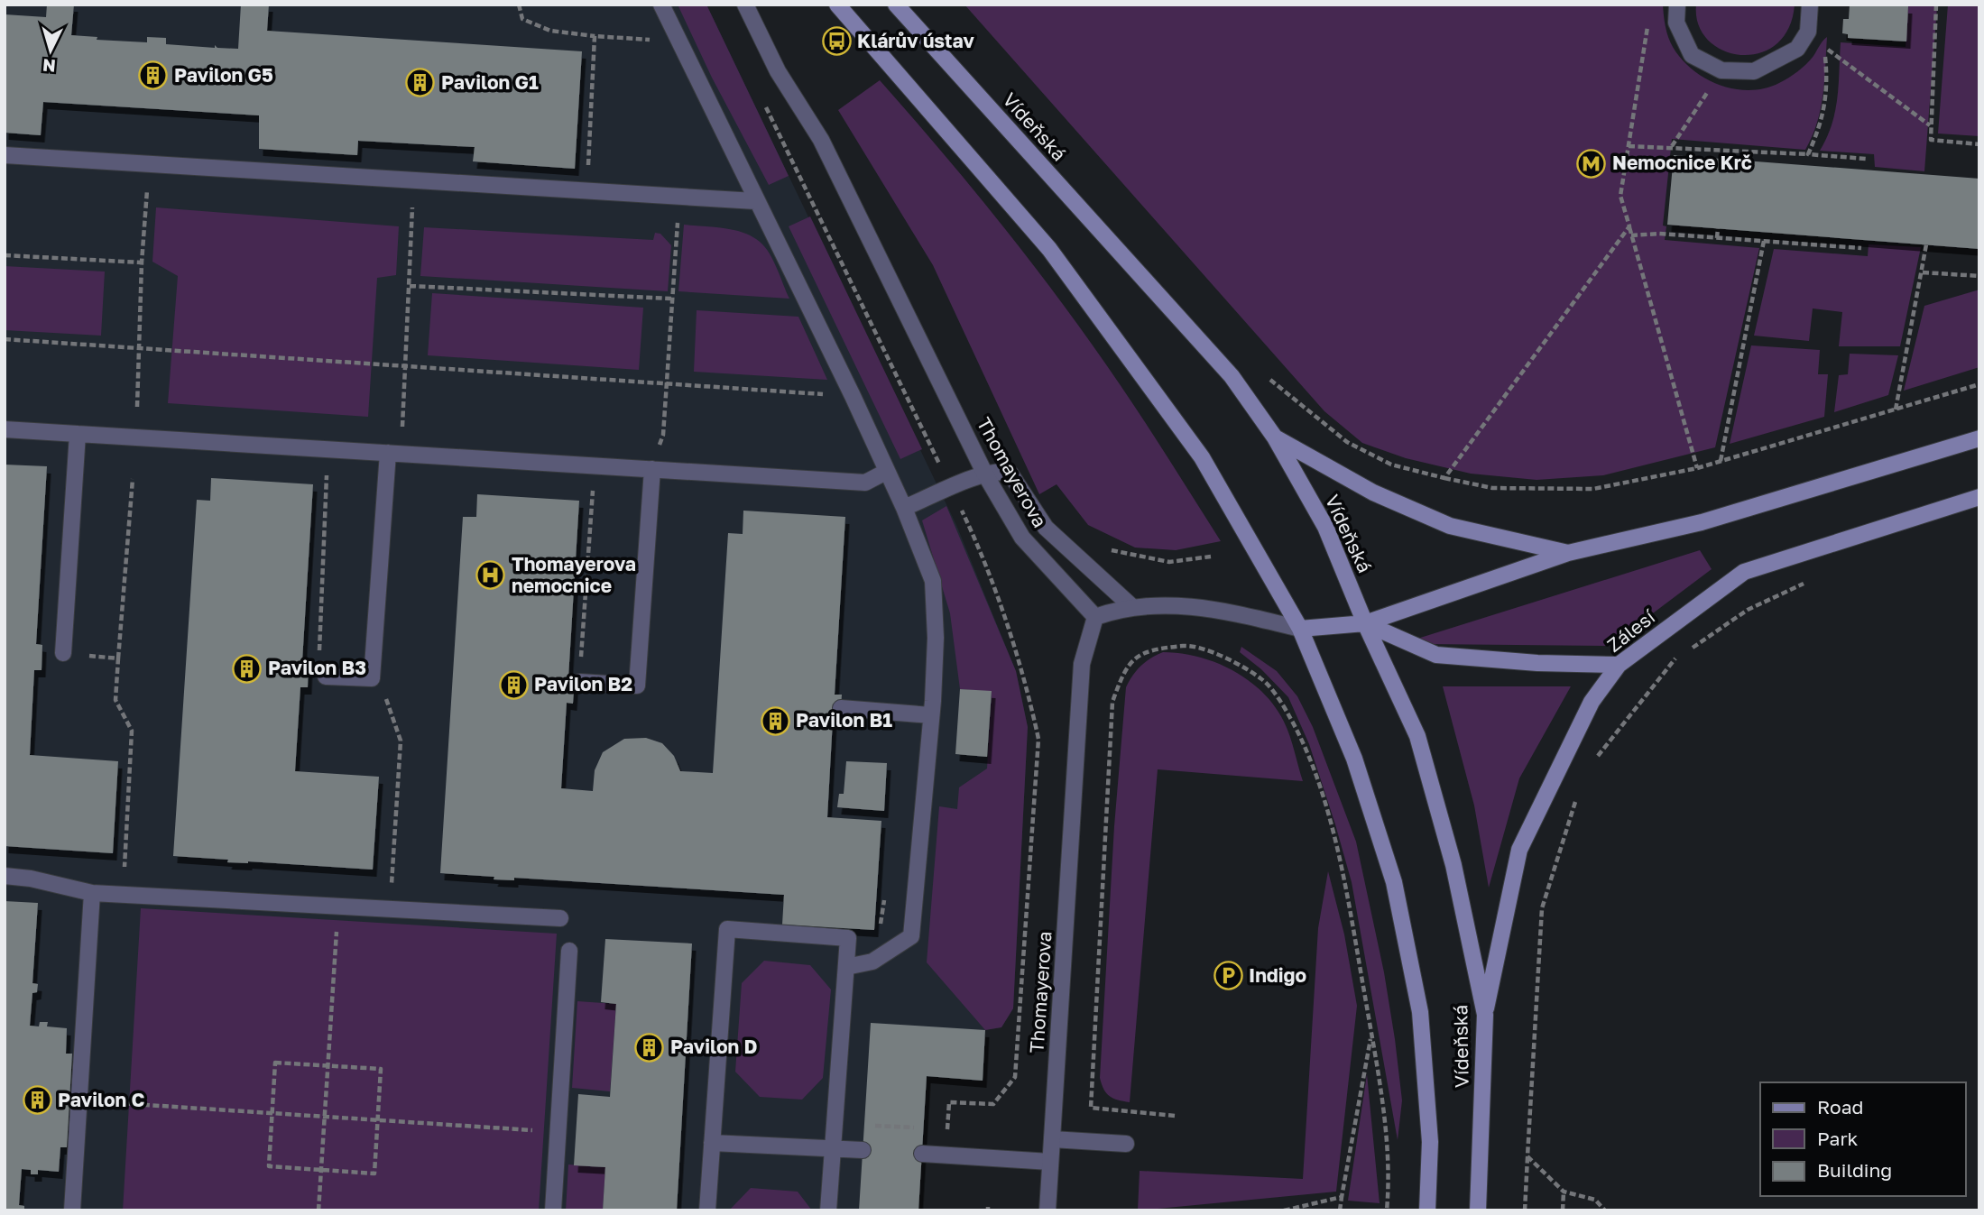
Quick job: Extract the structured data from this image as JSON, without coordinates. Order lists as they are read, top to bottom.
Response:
{
  "streets": {
    "main road": ["Vídeňská", "Zálesí"],
    "street": ["Thomayerova"]
  },
  "crossings": [
    ["Vídeňská", "Zálesí"]
  ],
  "places": {
    "bus stop": ["Klárův ústav"],
    "building": [
      "Pavilon G5",
      "Pavilon G1",
      "Pavilon B3",
      "Pavilon B2",
      "Pavilon B1",
      "Pavilon D",
      "Pavilon C"
    ],
    "metro station": ["Nemocnice Krč"],
    "hospital": ["Thomayerova nemocnice"],
    "parking": ["Indigo"]
  },
  "legend": ["Road", "Park", "Building"],
  "north": "bottom"
}
